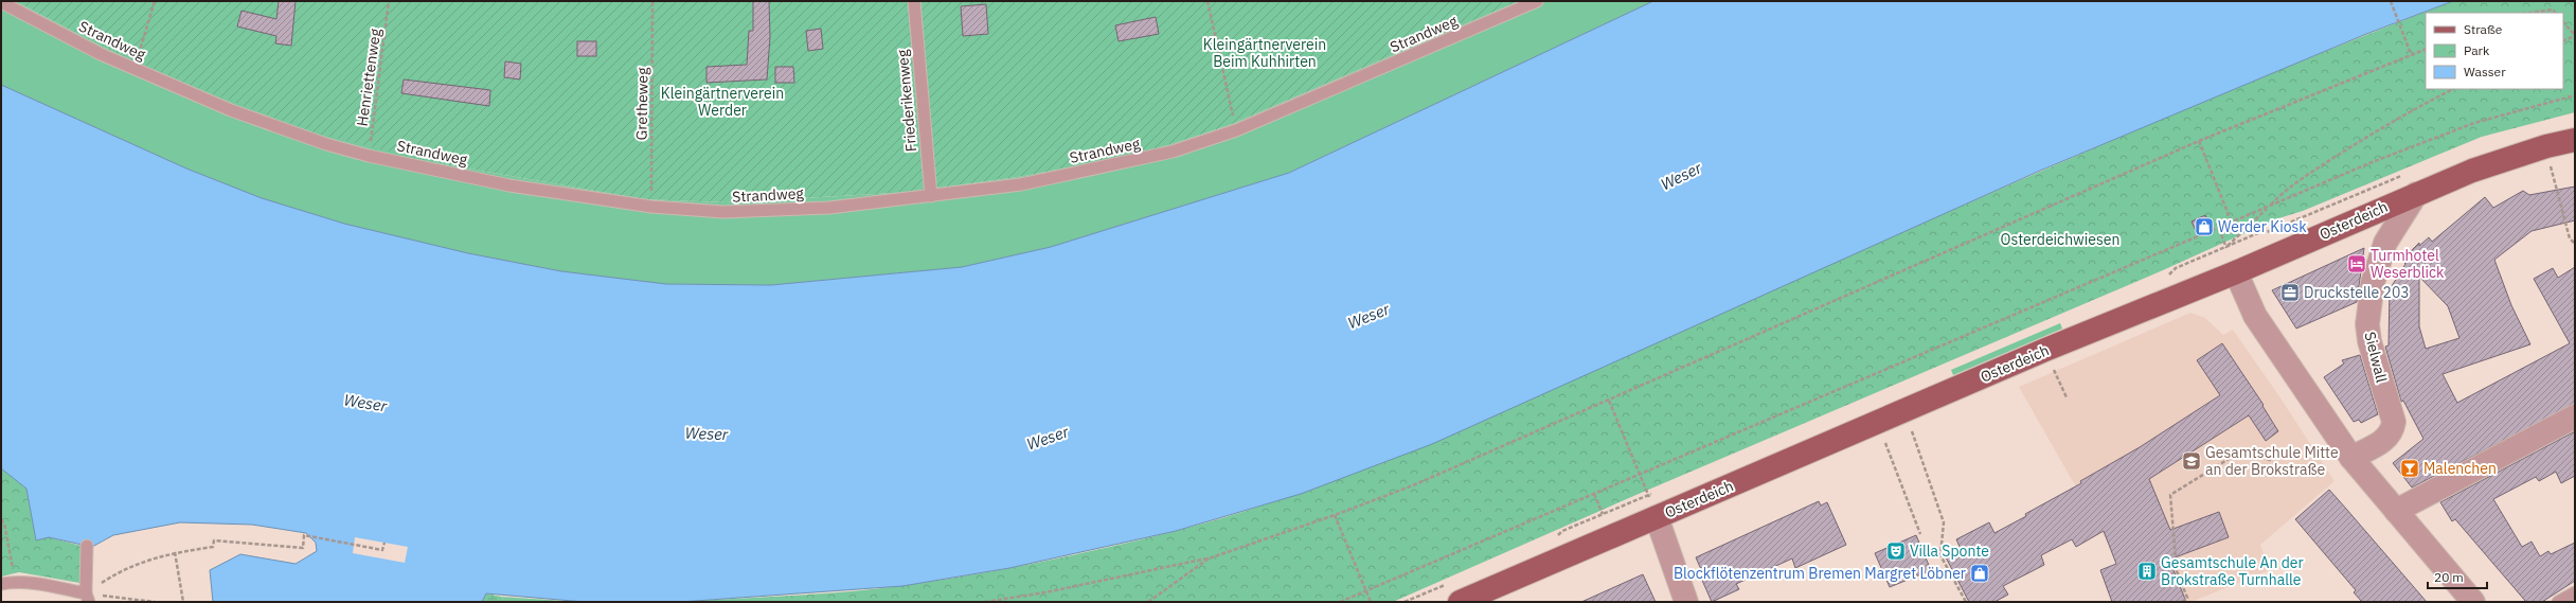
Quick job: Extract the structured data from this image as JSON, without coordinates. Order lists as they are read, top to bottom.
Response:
{
  "streets": {
    "main road": ["Osterdeich"],
    "street": ["Sielwall"],
    "lane": ["Strandweg", "Friederikenweg"],
    "path": ["Henriettenweg", "Gretheweg"]
  },
  "crossings": [
    ["Strandweg", "Henriettenweg"],
    ["Strandweg", "Friederikenweg"],
    ["Strandweg", "Gretheweg"],
    ["Osterdeich", "Sielwall"]
  ],
  "water": ["Weser"],
  "parks": ["Kleingärtnerverein Beim Kuhhirten", "Kleingärtnerverein Werder", "Osterdeichwiesen"],
  "places": {
    "shop": ["Werder Kiosk", "Blockflötenzentrum Bremen Margret Löbner"],
    "hotel": ["Turmhotel Weserblick"],
    "office": ["Druckstelle 203"],
    "school or university": ["Gesamtschule Mitte an der Brokstraße"],
    "bar": ["Malenchen"],
    "theatre": ["Villa Sponte"],
    "building": ["Gesamtschule An der Brokstraße Turnhalle"]
  },
  "legend": ["Straße", "Park", "Wasser"],
  "scale_bar": "20 m"
}
